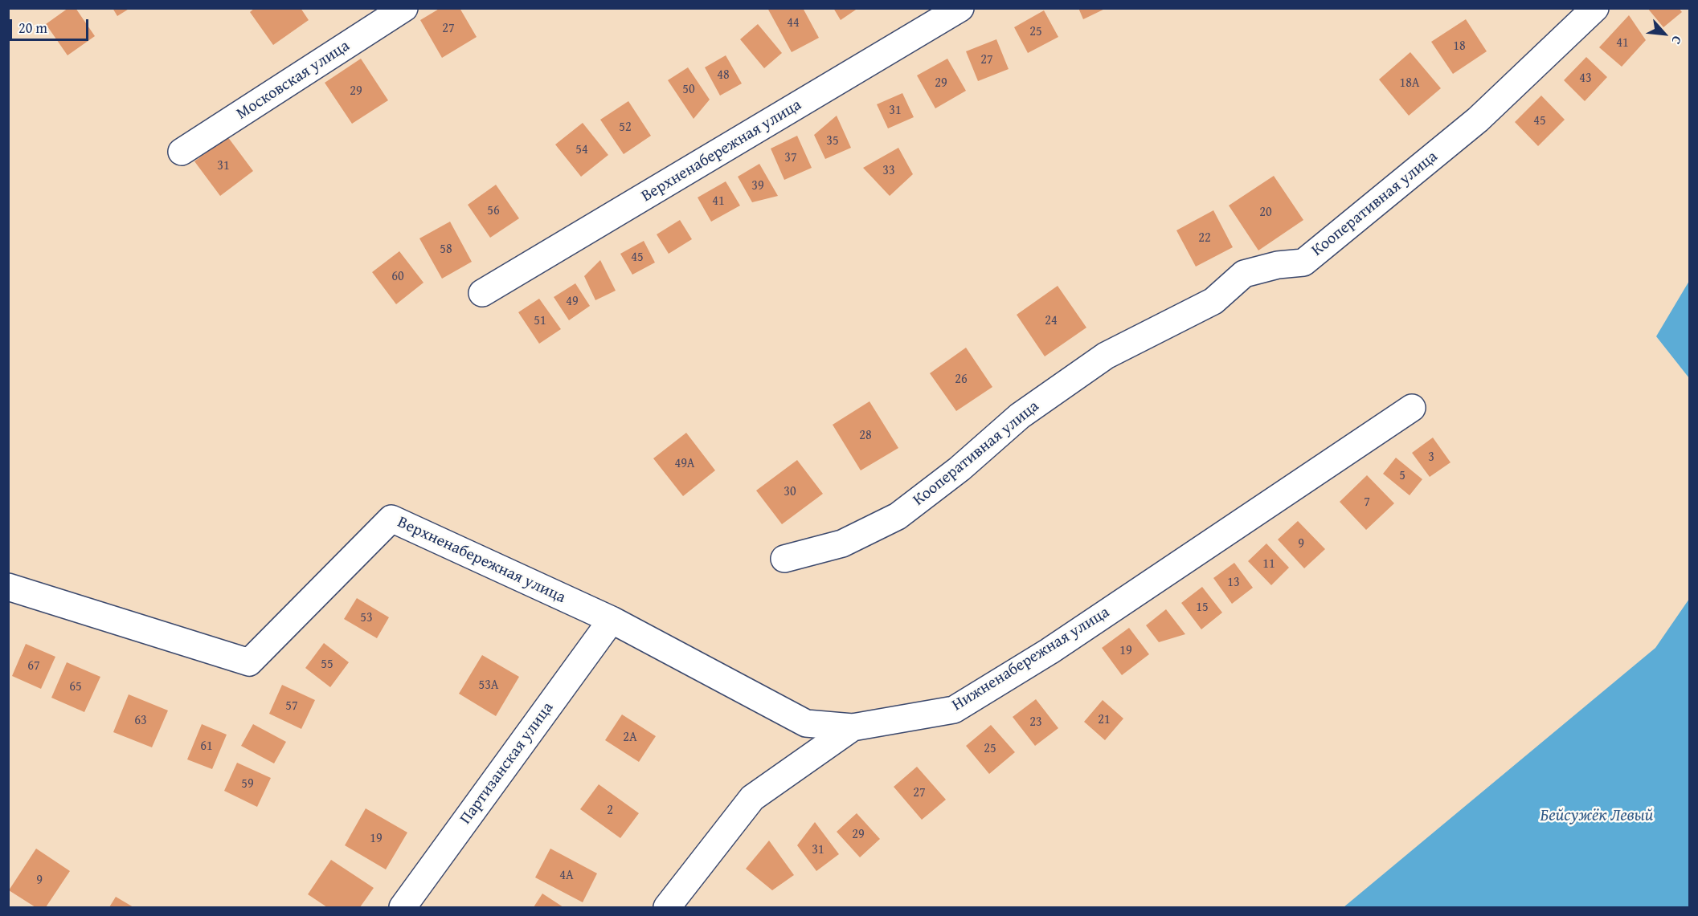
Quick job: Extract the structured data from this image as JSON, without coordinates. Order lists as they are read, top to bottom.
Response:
{
  "streets": {
    "street": [
      "Московская улица",
      "Верхненабережная улица",
      "Кооперативная улица",
      "Нижненабережная улица",
      "Партизанская улица"
    ]
  },
  "crossings": [
    ["Верхненабережная улица", "Нижненабережная улица"],
    ["Верхненабережная улица", "Партизанская улица"]
  ],
  "water": ["Бейсужёк Левый"],
  "house_numbers": [
    "44",
    "27",
    "25",
    "41",
    "18",
    "27",
    "48",
    "43",
    "29",
    "18А",
    "50",
    "29",
    "31",
    "45",
    "52",
    "35",
    "54",
    "37",
    "31",
    "33",
    "39",
    "41",
    "56",
    "20",
    "22",
    "58",
    "45",
    "60",
    "49",
    "51",
    "24",
    "26",
    "28",
    "3",
    "49А",
    "5",
    "30",
    "7",
    "9",
    "11",
    "13",
    "15",
    "53",
    "19",
    "55",
    "67",
    "53А",
    "65",
    "57",
    "21",
    "63",
    "23",
    "2А",
    "61",
    "25",
    "59",
    "27",
    "2",
    "29",
    "19",
    "31",
    "4А",
    "9"
  ],
  "scale_bar": "20 m",
  "north": "bottom right"
}
